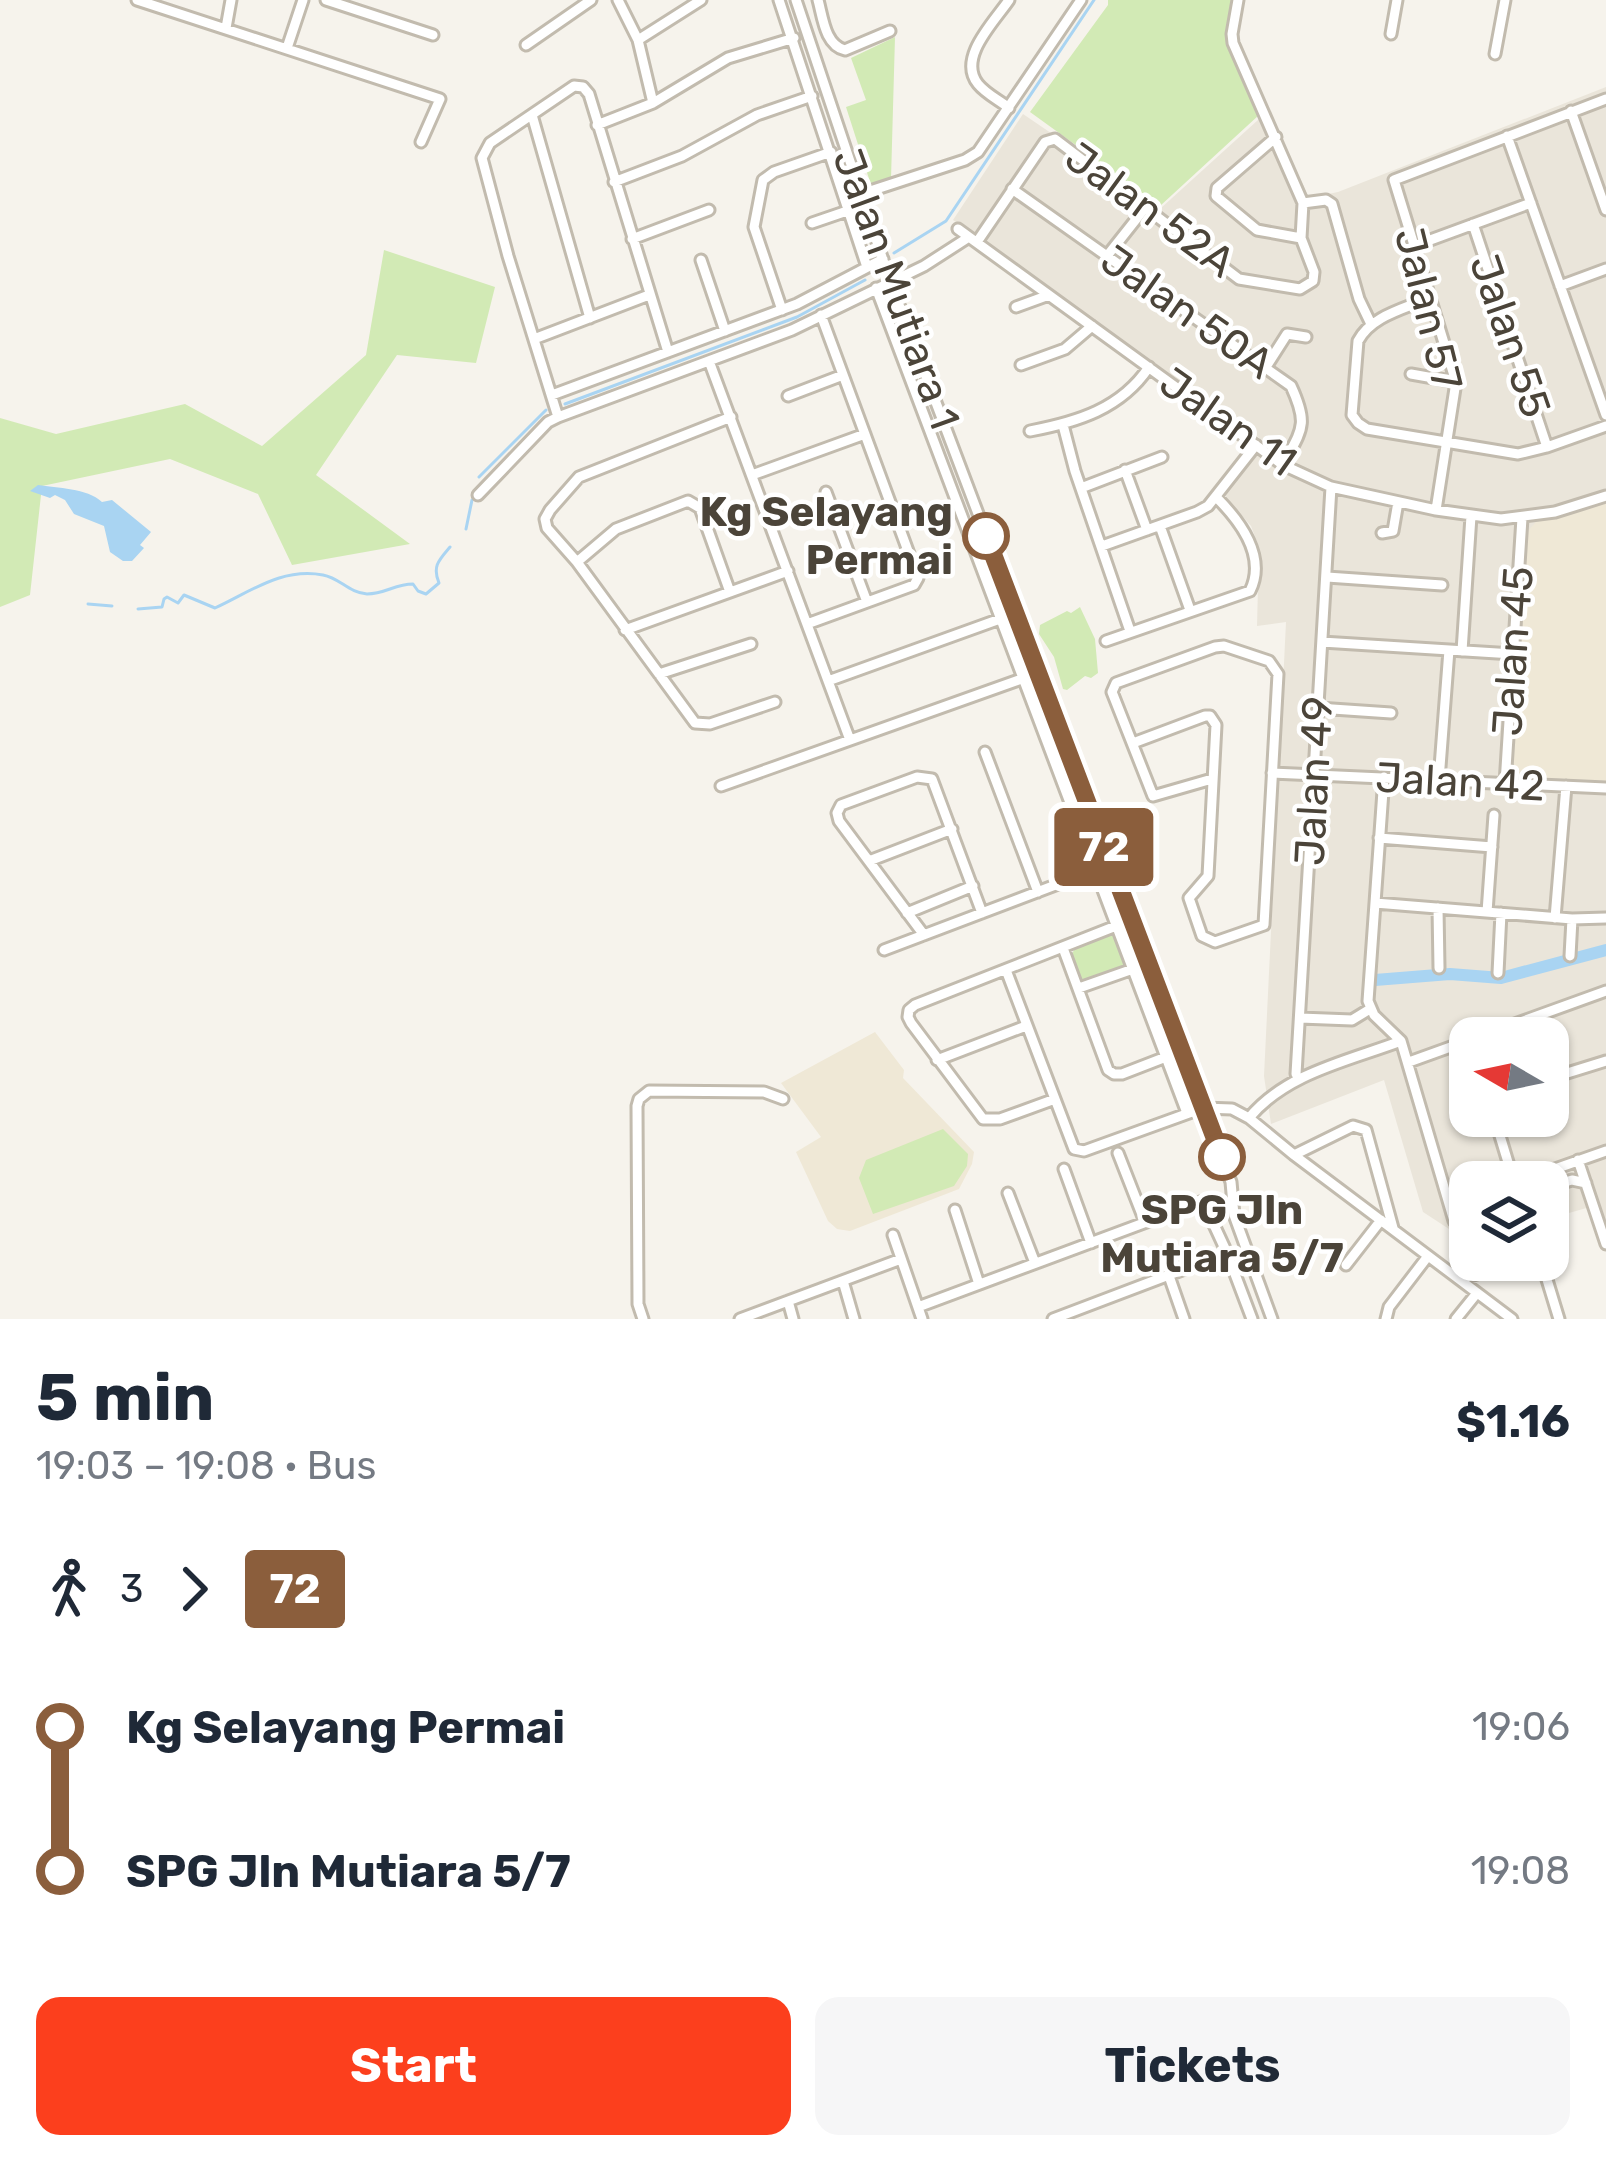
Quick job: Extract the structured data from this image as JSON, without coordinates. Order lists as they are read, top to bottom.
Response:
{
  "streets": {
    "street": [
      "Jalan 52A",
      "Jalan Mutiara 1",
      "Jalan 57",
      "Jalan 50A",
      "Jalan 55",
      "Jalan 11",
      "Jalan 45",
      "Jalan 49",
      "Jalan 42"
    ]
  },
  "crossings": [
    ["Jalan 52A", "Jalan 50A"],
    ["Jalan 57", "Jalan 11"],
    ["Jalan 50A", "Jalan 11"],
    ["Jalan 11", "Jalan 45"],
    ["Jalan 11", "Jalan 49"],
    ["Jalan 45", "Jalan 42"],
    ["Jalan 49", "Jalan 42"]
  ],
  "places": ["Kg Selayang Permai", "SPG Jln Mutiara 5/7"],
  "lines": ["bus line 72"],
  "north": "left",
  "page": {
    "on_map": "72",
    "heading": ["5 min", "19:03 – 19:08 · Bus", "$1.16"],
    "legs": ["3", "72"],
    "list": [
      {
        "name": "Kg Selayang Permai",
        "value": "19:06"
      },
      {
        "name": "SPG Jln Mutiara 5/7",
        "value": "19:08"
      }
    ],
    "buttons": ["Start", "Tickets"]
  }
}
